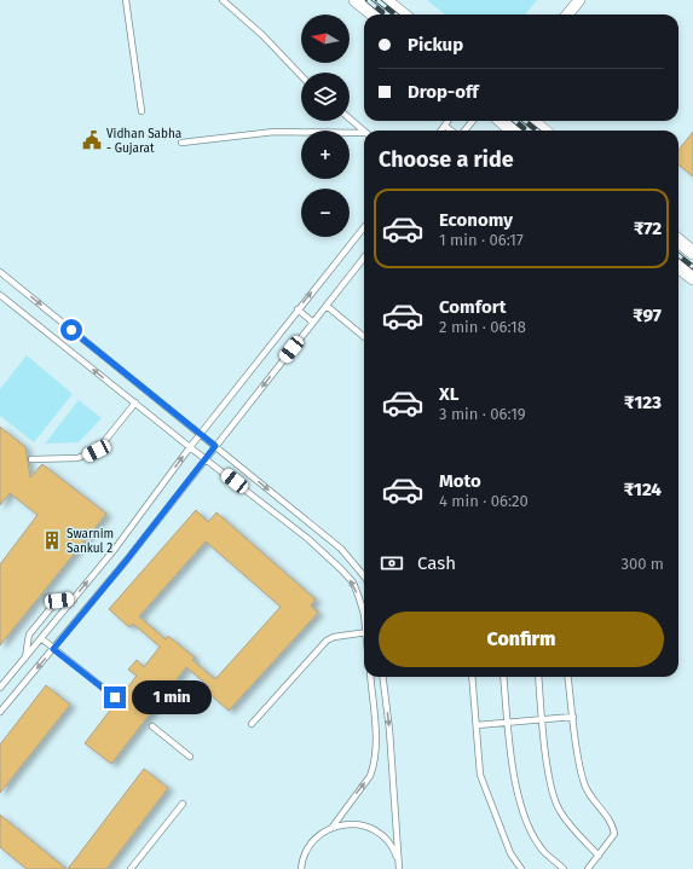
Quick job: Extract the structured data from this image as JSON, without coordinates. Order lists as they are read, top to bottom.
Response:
{
  "places": {
    "public building": ["Vidhan Sabha - Gujarat"],
    "building": ["Swarnim Sankul 2"]
  },
  "north": "left",
  "page": {
    "map_buttons": ["+", "−"],
    "banner": ["Pickup", "Drop-off"],
    "heading": "Choose a ride",
    "list": [
      {
        "name": "Economy",
        "note": "1 min · 06:17",
        "value": "₹72"
      },
      {
        "name": "Comfort",
        "note": "2 min · 06:18",
        "value": "₹97"
      },
      {
        "name": "XL",
        "note": "3 min · 06:19",
        "value": "₹123"
      },
      {
        "name": "Moto",
        "note": "4 min · 06:20",
        "value": "₹124"
      }
    ],
    "pay": ["Cash", "300 m"],
    "buttons": "Confirm",
    "bubble": "1 min"
  }
}
